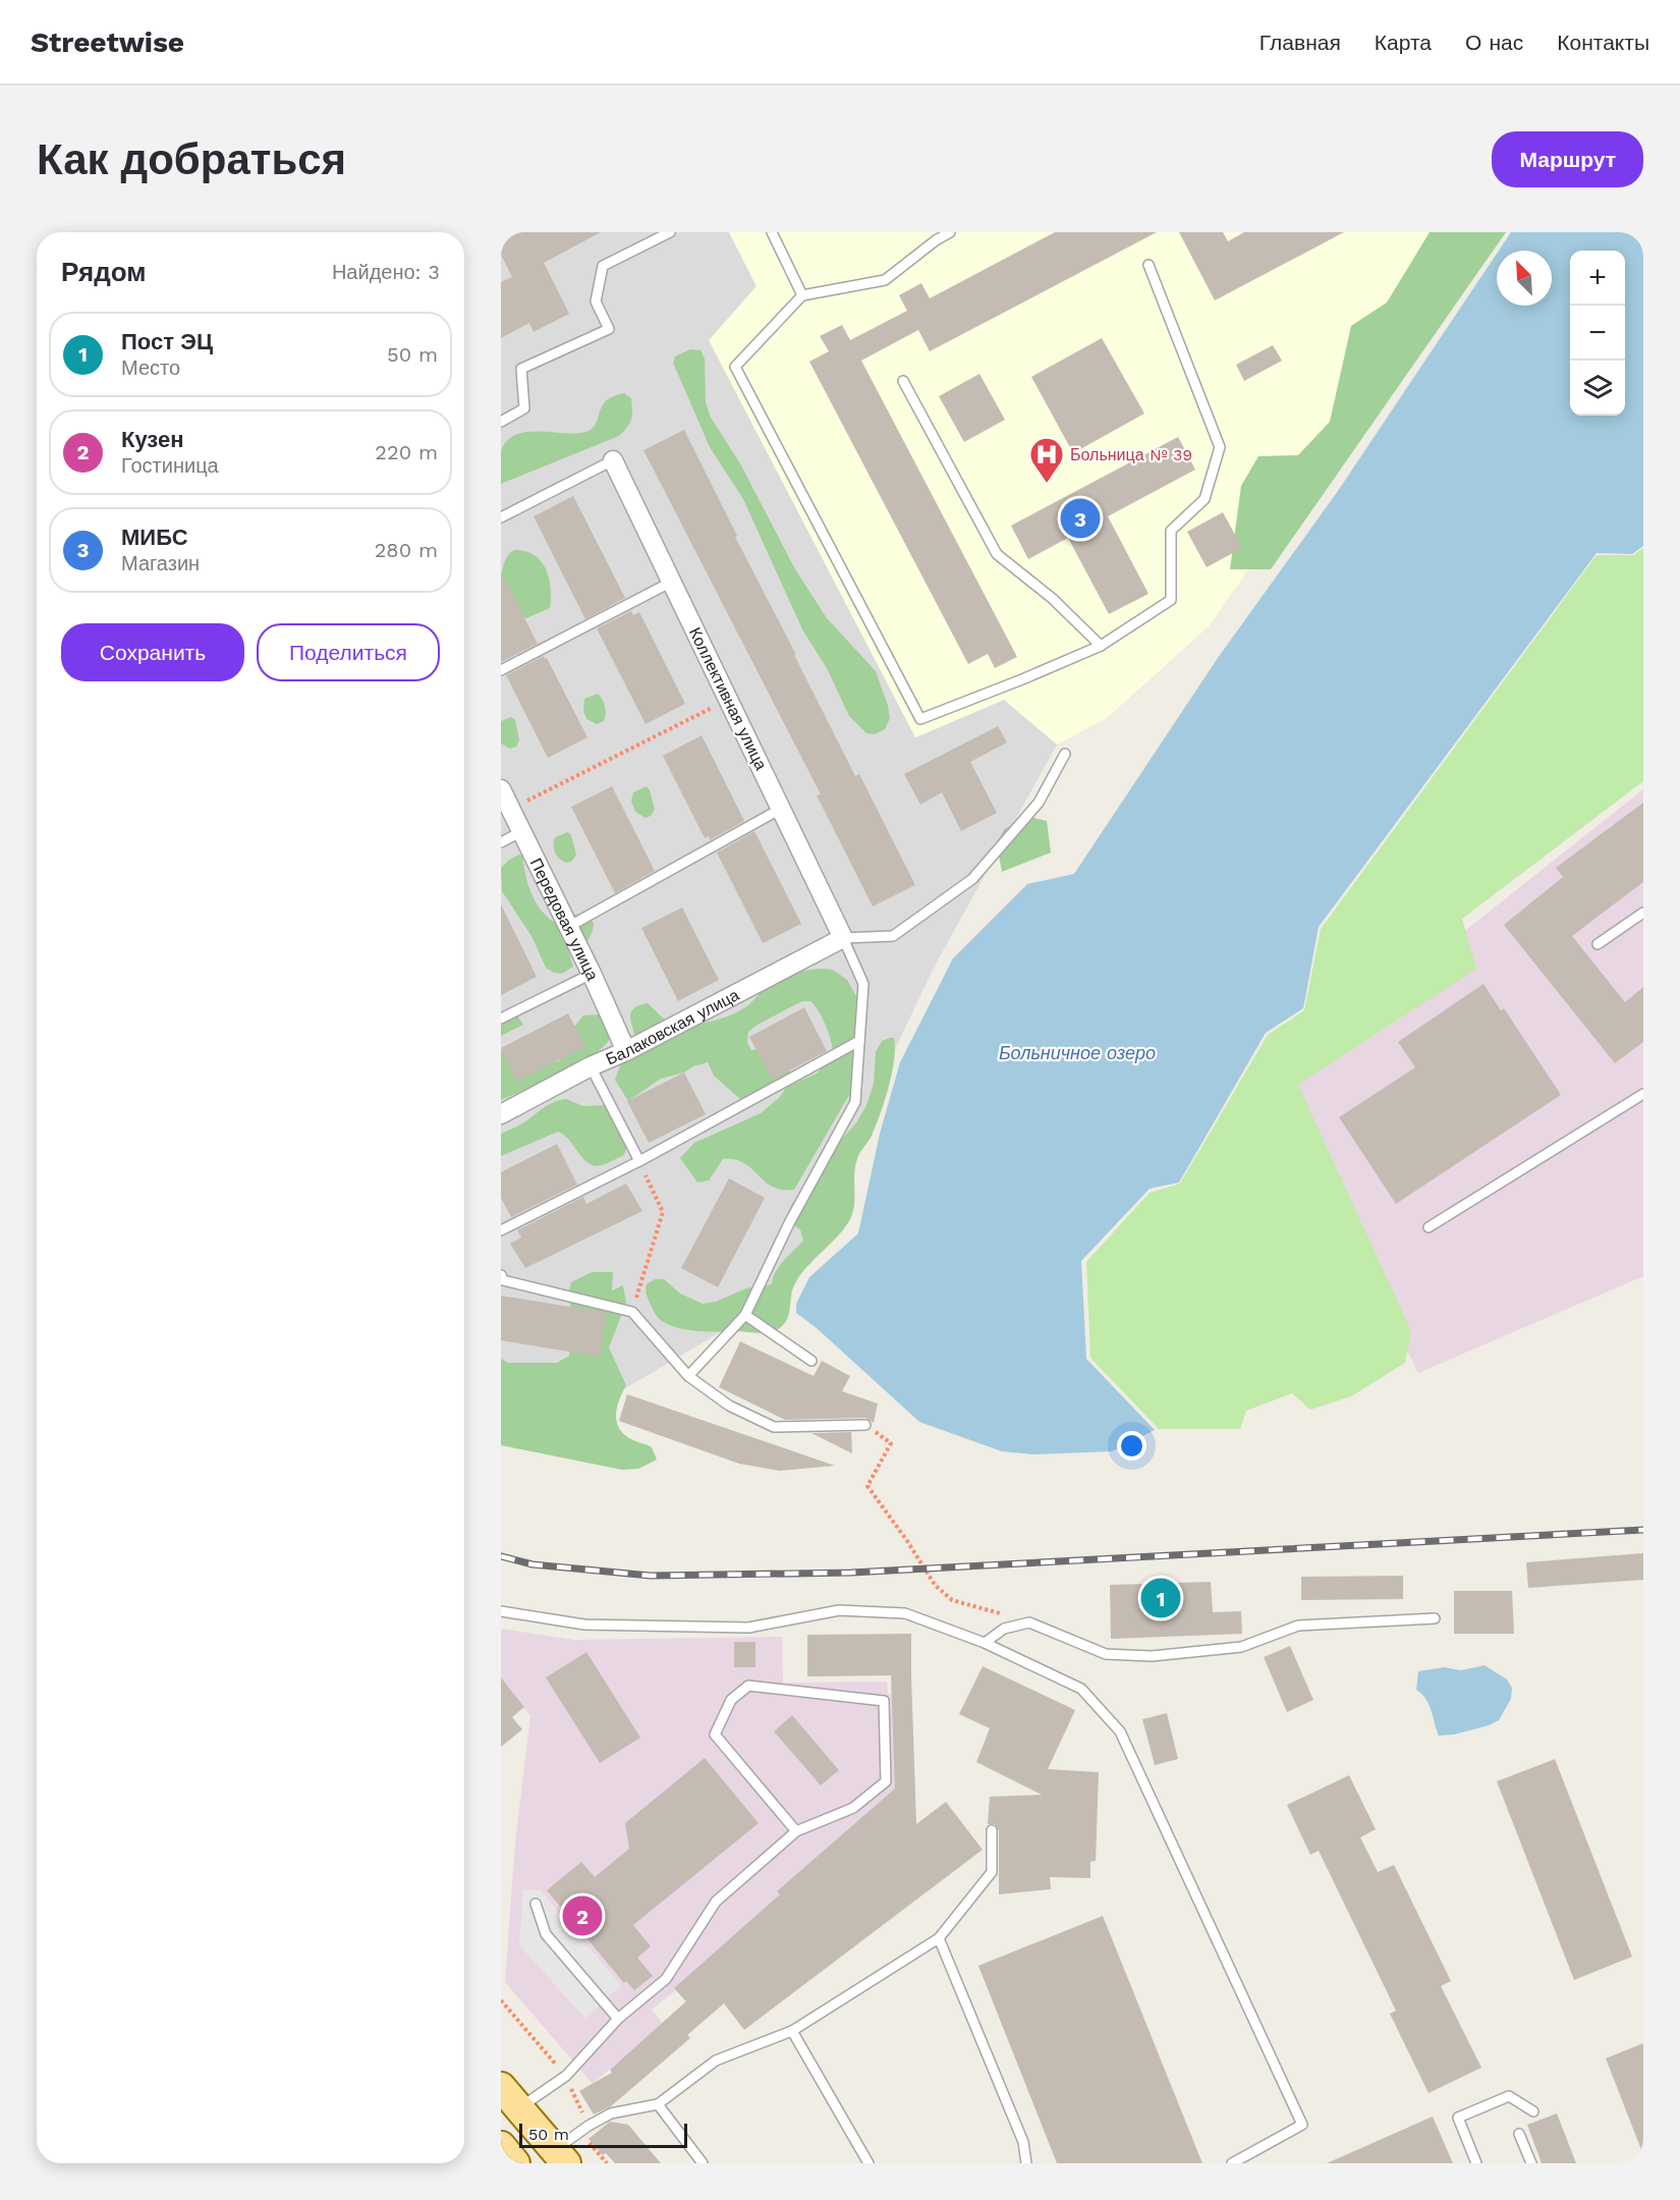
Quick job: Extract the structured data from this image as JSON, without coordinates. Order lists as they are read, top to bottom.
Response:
{
  "streets": {
    "street": ["Коллективная улица", "Передовая улица", "Балаковская улица"]
  },
  "crossings": [
    ["Коллективная улица", "Балаковская улица"],
    ["Передовая улица", "Балаковская улица"]
  ],
  "water": ["Больничное озеро"],
  "places": {
    "hospital": ["Больница № 39"]
  },
  "scale_bar": "50 m",
  "north": "top left",
  "page": {
    "header": "Streetwise",
    "nav": [
      "Главная",
      "Карта",
      "О нас",
      "Контакты"
    ],
    "buttons": [
      "Маршрут",
      ["Сохранить", "Поделиться"]
    ],
    "title": "Как добраться",
    "heading": ["Рядом", "Найдено: 3"],
    "map_buttons": ["+", "−"],
    "list": [
      {
        "mark": "1",
        "name": "Пост ЭЦ",
        "note": "Место",
        "value": "50 m"
      },
      {
        "mark": "2",
        "name": "Кузен",
        "note": "Гостиница",
        "value": "220 m"
      },
      {
        "mark": "3",
        "name": "МИБС",
        "note": "Магазин",
        "value": "280 m"
      }
    ],
    "pins": ["3", "1", "2"],
    "scale": "50 m"
  }
}
